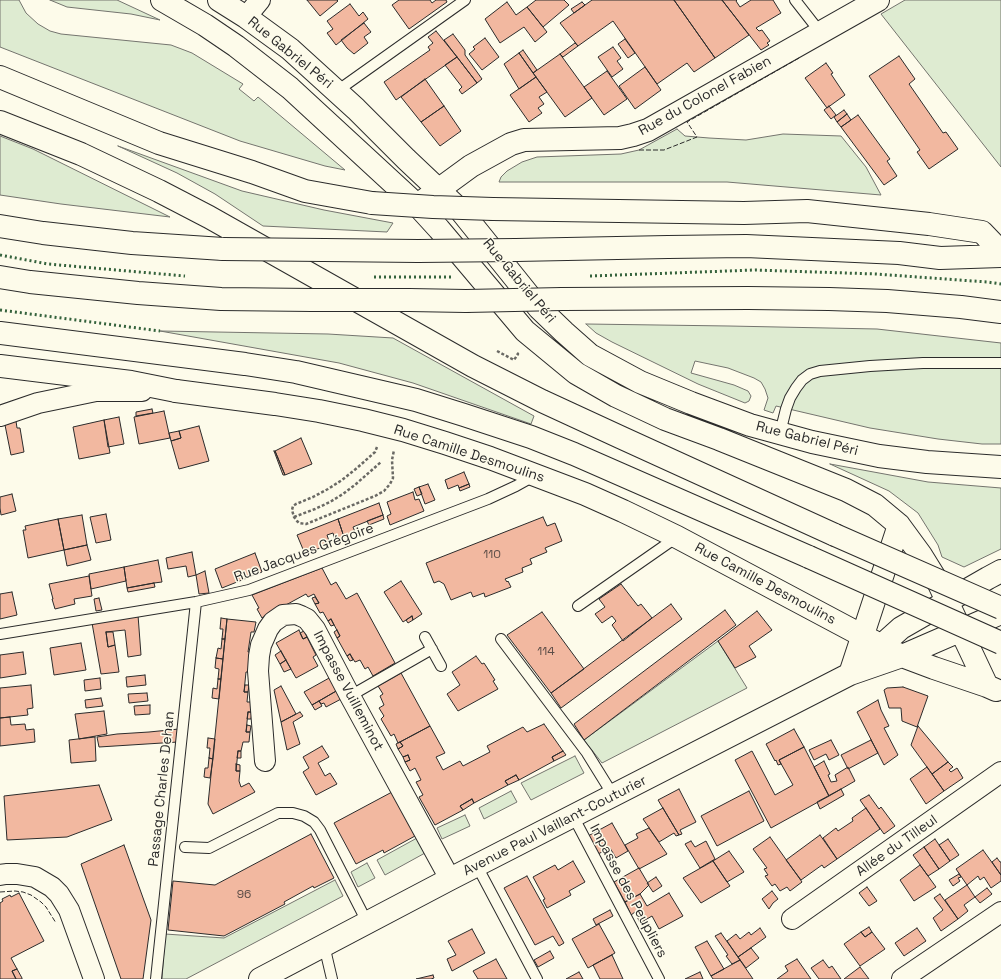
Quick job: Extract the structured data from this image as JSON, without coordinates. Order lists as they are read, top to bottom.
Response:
{
  "streets": {
    "main road": [
      "Rue Gabriel Péri",
      "Rue du Colonel Fabien",
      "Rue Camille Desmoulins",
      "Avenue Paul Vaillant-Couturier"
    ],
    "street": ["Impasse Vuilleminot", "Allée du Tilleul"],
    "lane": ["Rue Jacques Grégoire", "Passage Charles Dehan", "Impasse des Peupliers"]
  },
  "crossings": [
    ["Rue Gabriel Péri", "Rue du Colonel Fabien"],
    ["Rue Gabriel Péri", "Avenue Paul Vaillant-Couturier"],
    ["Rue Camille Desmoulins", "Rue Jacques Grégoire"],
    ["Rue Camille Desmoulins", "Avenue Paul Vaillant-Couturier"],
    ["Rue Jacques Grégoire", "Passage Charles Dehan"],
    ["Impasse Vuilleminot", "Avenue Paul Vaillant-Couturier"],
    ["Avenue Paul Vaillant-Couturier", "Impasse des Peupliers"]
  ],
  "house_numbers": ["110", "114", "96"]
}
